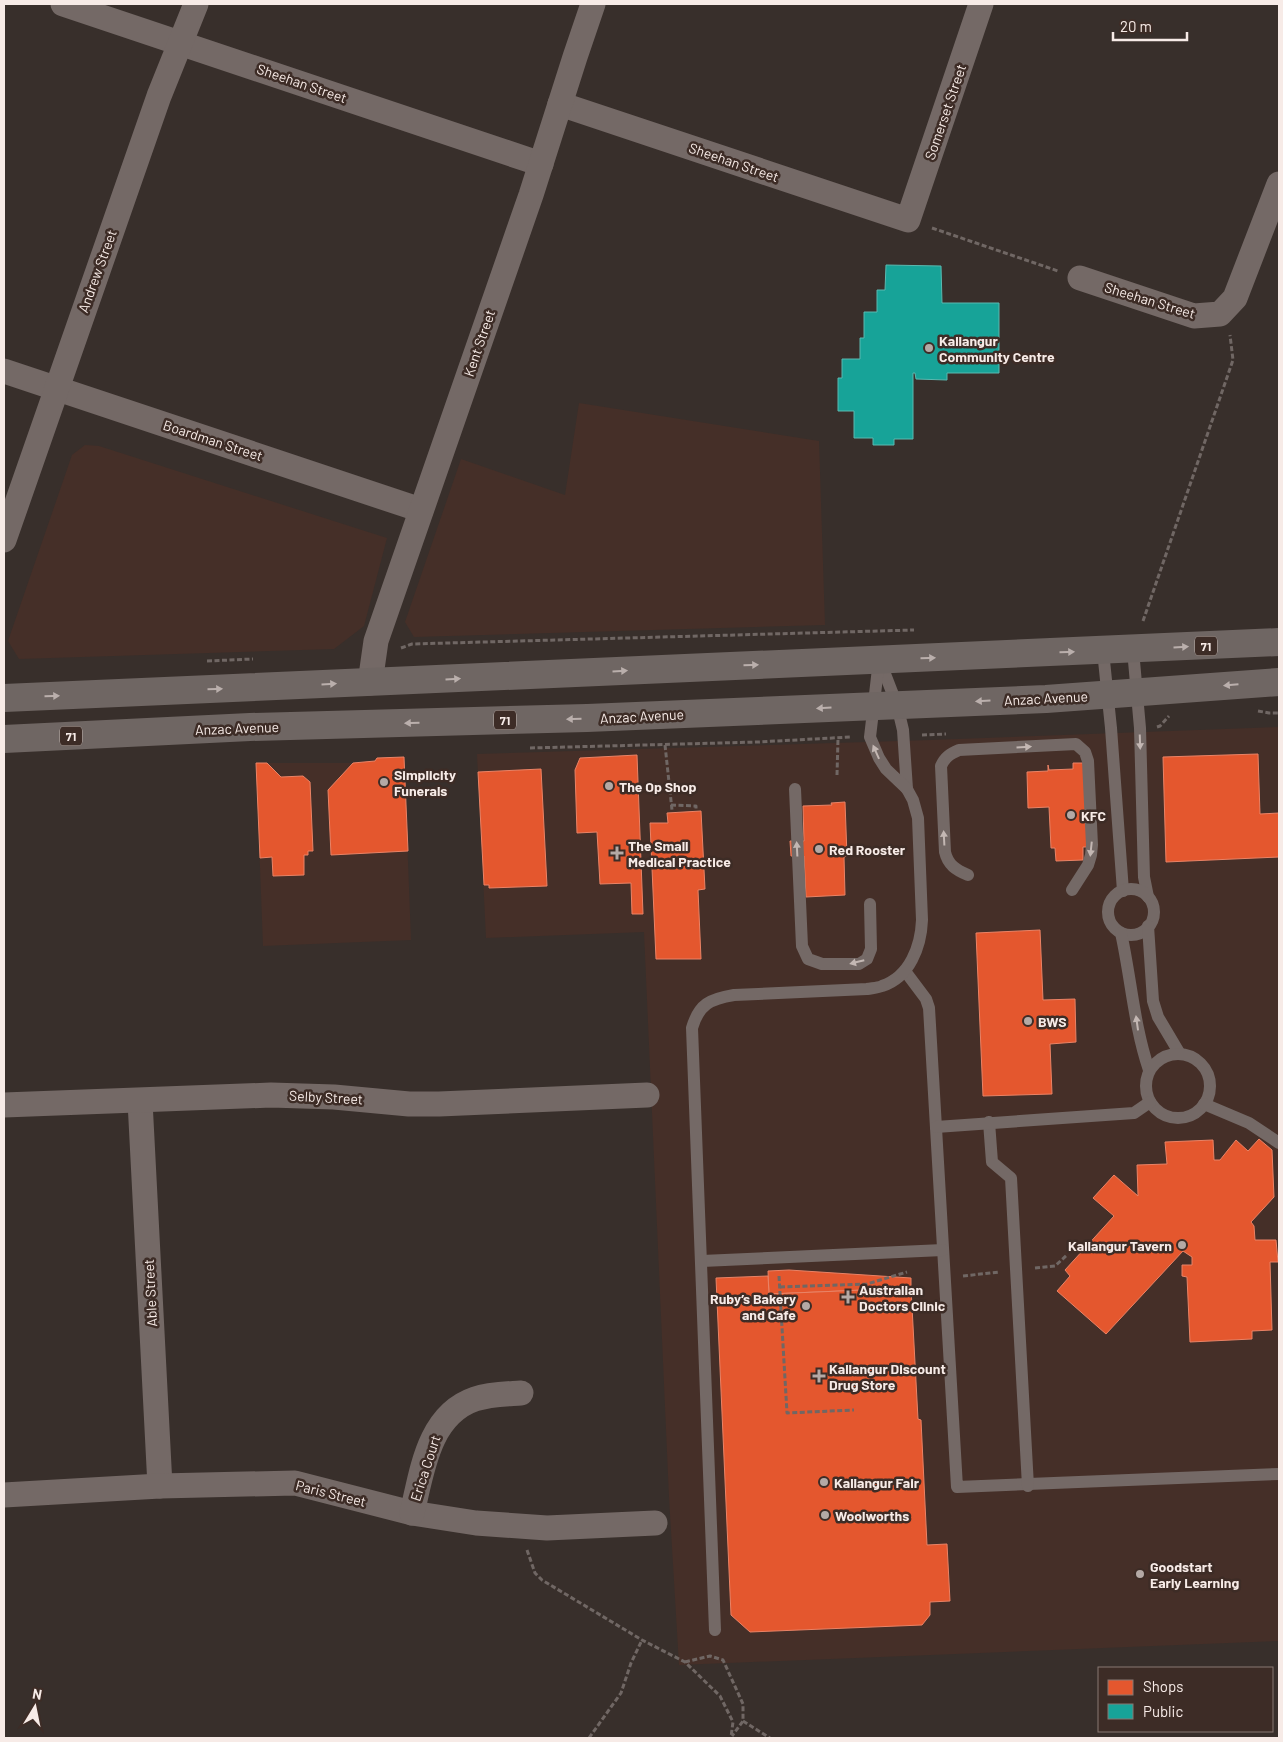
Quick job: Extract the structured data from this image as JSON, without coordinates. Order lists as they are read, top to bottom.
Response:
{
  "streets": {
    "highway": ["71", "Anzac Avenue"],
    "street": [
      "Sheehan Street",
      "Somerset Street",
      "Andrew Street",
      "Kent Street",
      "Boardman Street",
      "Selby Street",
      "Able Street",
      "Erica Court",
      "Paris Street"
    ]
  },
  "crossings": [
    ["Sheehan Street", "Somerset Street"],
    ["Sheehan Street", "Andrew Street"],
    ["Sheehan Street", "Kent Street"],
    ["Andrew Street", "Boardman Street"],
    ["Kent Street", "Boardman Street"],
    ["Kent Street", "71"],
    ["Selby Street", "Able Street"],
    ["Able Street", "Paris Street"],
    ["Erica Court", "Paris Street"]
  ],
  "places": {
    "other": [
      "Kallangur Community Centre",
      "Simplicity Funerals",
      "The Op Shop",
      "KFC",
      "Red Rooster",
      "BWS",
      "Kallangur Tavern",
      "Ruby’s Bakery and Cafe",
      "Kallangur Fair",
      "Woolworths",
      "Goodstart Early Learning"
    ],
    "health": ["The Small Medical Practice", "Australian Doctors Clinic", "Kallangur Discount Drug Store"]
  },
  "legend": ["Shops", "Public"],
  "scale_bar": "20 m",
  "north": "top"
}
